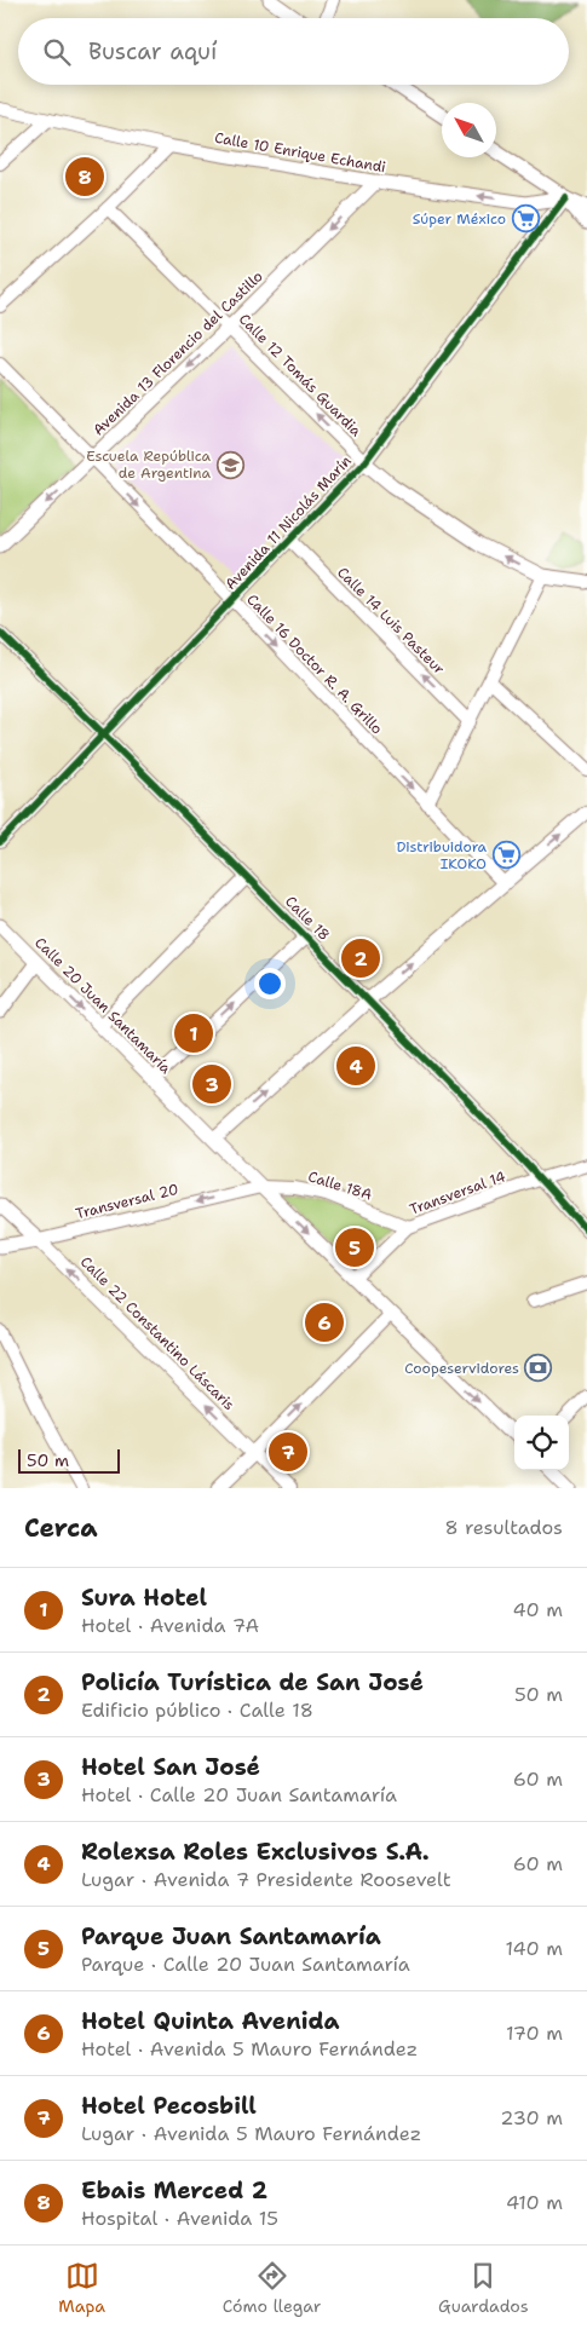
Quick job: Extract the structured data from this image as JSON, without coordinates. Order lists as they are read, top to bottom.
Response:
{
  "streets": {
    "street": [
      "Calle 10 Enrique Echandi",
      "Avenida 13 Florencio del Castillo",
      "Calle 12 Tomás Guardia",
      "Avenida 11 Nicolás Marín",
      "Calle 14 Luis Pasteur",
      "Calle 16 Doctor R. A. Grillo",
      "Calle 18",
      "Calle 20 Juan Santamaría",
      "Calle 18A",
      "Transversal 14",
      "Transversal 20",
      "Calle 22 Constantino Láscaris"
    ]
  },
  "crossings": [
    ["Calle 10 Enrique Echandi", "Avenida 13 Florencio del Castillo"],
    ["Calle 10 Enrique Echandi", "Avenida 11 Nicolás Marín"],
    ["Avenida 13 Florencio del Castillo", "Calle 12 Tomás Guardia"],
    ["Avenida 13 Florencio del Castillo", "Calle 16 Doctor R. A. Grillo"],
    ["Calle 12 Tomás Guardia", "Avenida 11 Nicolás Marín"],
    ["Avenida 11 Nicolás Marín", "Calle 14 Luis Pasteur"],
    ["Avenida 11 Nicolás Marín", "Calle 16 Doctor R. A. Grillo"],
    ["Avenida 11 Nicolás Marín", "Calle 18"],
    ["Calle 18", "Transversal 14"],
    ["Calle 20 Juan Santamaría", "Calle 18A"],
    ["Calle 20 Juan Santamaría", "Transversal 20"],
    ["Calle 18A", "Transversal 14"],
    ["Calle 18A", "Transversal 20"],
    ["Transversal 20", "Calle 22 Constantino Láscaris"]
  ],
  "one_way": [
    "Avenida 13 Florencio del Castillo",
    "Calle 12 Tomás Guardia",
    "Calle 14 Luis Pasteur",
    "Calle 16 Doctor R. A. Grillo",
    "Calle 20 Juan Santamaría",
    "Transversal 20"
  ],
  "places": {
    "supermarket": ["Súper México", "Distribuidora IKOKO"],
    "school or university": ["Escuela República de Argentina"],
    "bank": ["Coopeservidores"]
  },
  "scale_bar": "50 m",
  "north": "top left",
  "page": {
    "search": "Buscar aquí",
    "pins": [
      "8",
      "2",
      "1",
      "4",
      "3",
      "5",
      "6",
      "7"
    ],
    "scale": "50 m",
    "heading": ["Cerca", "8 resultados"],
    "list": [
      {
        "mark": "1",
        "name": "Sura Hotel",
        "note": "Hotel · Avenida 7A",
        "value": "40 m"
      },
      {
        "mark": "2",
        "name": "Policía Turística de San José",
        "note": "Edificio público · Calle 18",
        "value": "50 m"
      },
      {
        "mark": "3",
        "name": "Hotel San José",
        "note": "Hotel · Calle 20 Juan Santamaría",
        "value": "60 m"
      },
      {
        "mark": "4",
        "name": "Rolexsa Roles Exclusivos S.A.",
        "note": "Lugar · Avenida 7 Presidente Roosevelt",
        "value": "60 m"
      },
      {
        "mark": "5",
        "name": "Parque Juan Santamaría",
        "note": "Parque · Calle 20 Juan Santamaría",
        "value": "140 m"
      },
      {
        "mark": "6",
        "name": "Hotel Quinta Avenida",
        "note": "Hotel · Avenida 5 Mauro Fernández",
        "value": "170 m"
      },
      {
        "mark": "7",
        "name": "Hotel Pecosbill",
        "note": "Lugar · Avenida 5 Mauro Fernández",
        "value": "230 m"
      },
      {
        "mark": "8",
        "name": "Ebais Merced 2",
        "note": "Hospital · Avenida 15",
        "value": "410 m"
      }
    ],
    "nav": ["Mapa", "Cómo llegar", "Guardados"]
  }
}
